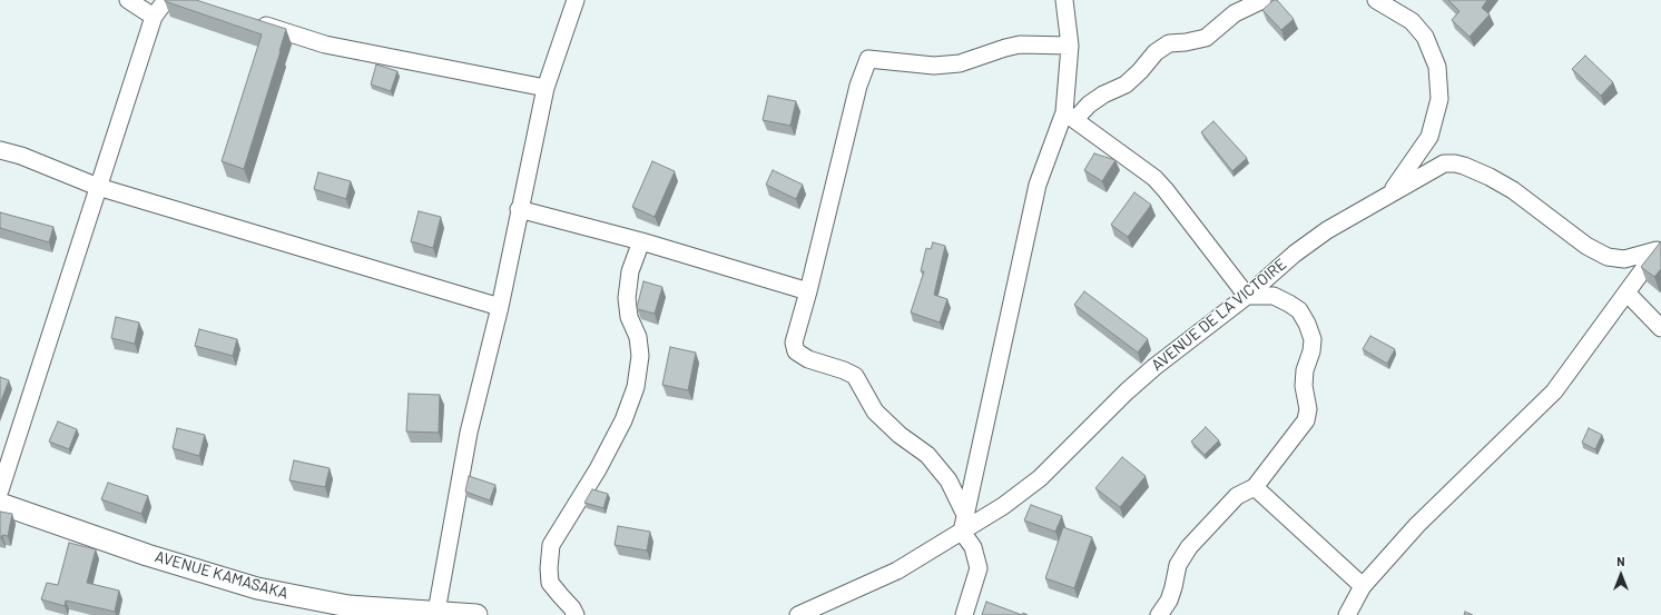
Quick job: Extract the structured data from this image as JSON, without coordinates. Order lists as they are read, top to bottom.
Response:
{
  "streets": {
    "street": ["AVENUE DE LA VICTOIRE", "AVENUE KAMASAKA"]
  },
  "north": "top"
}
